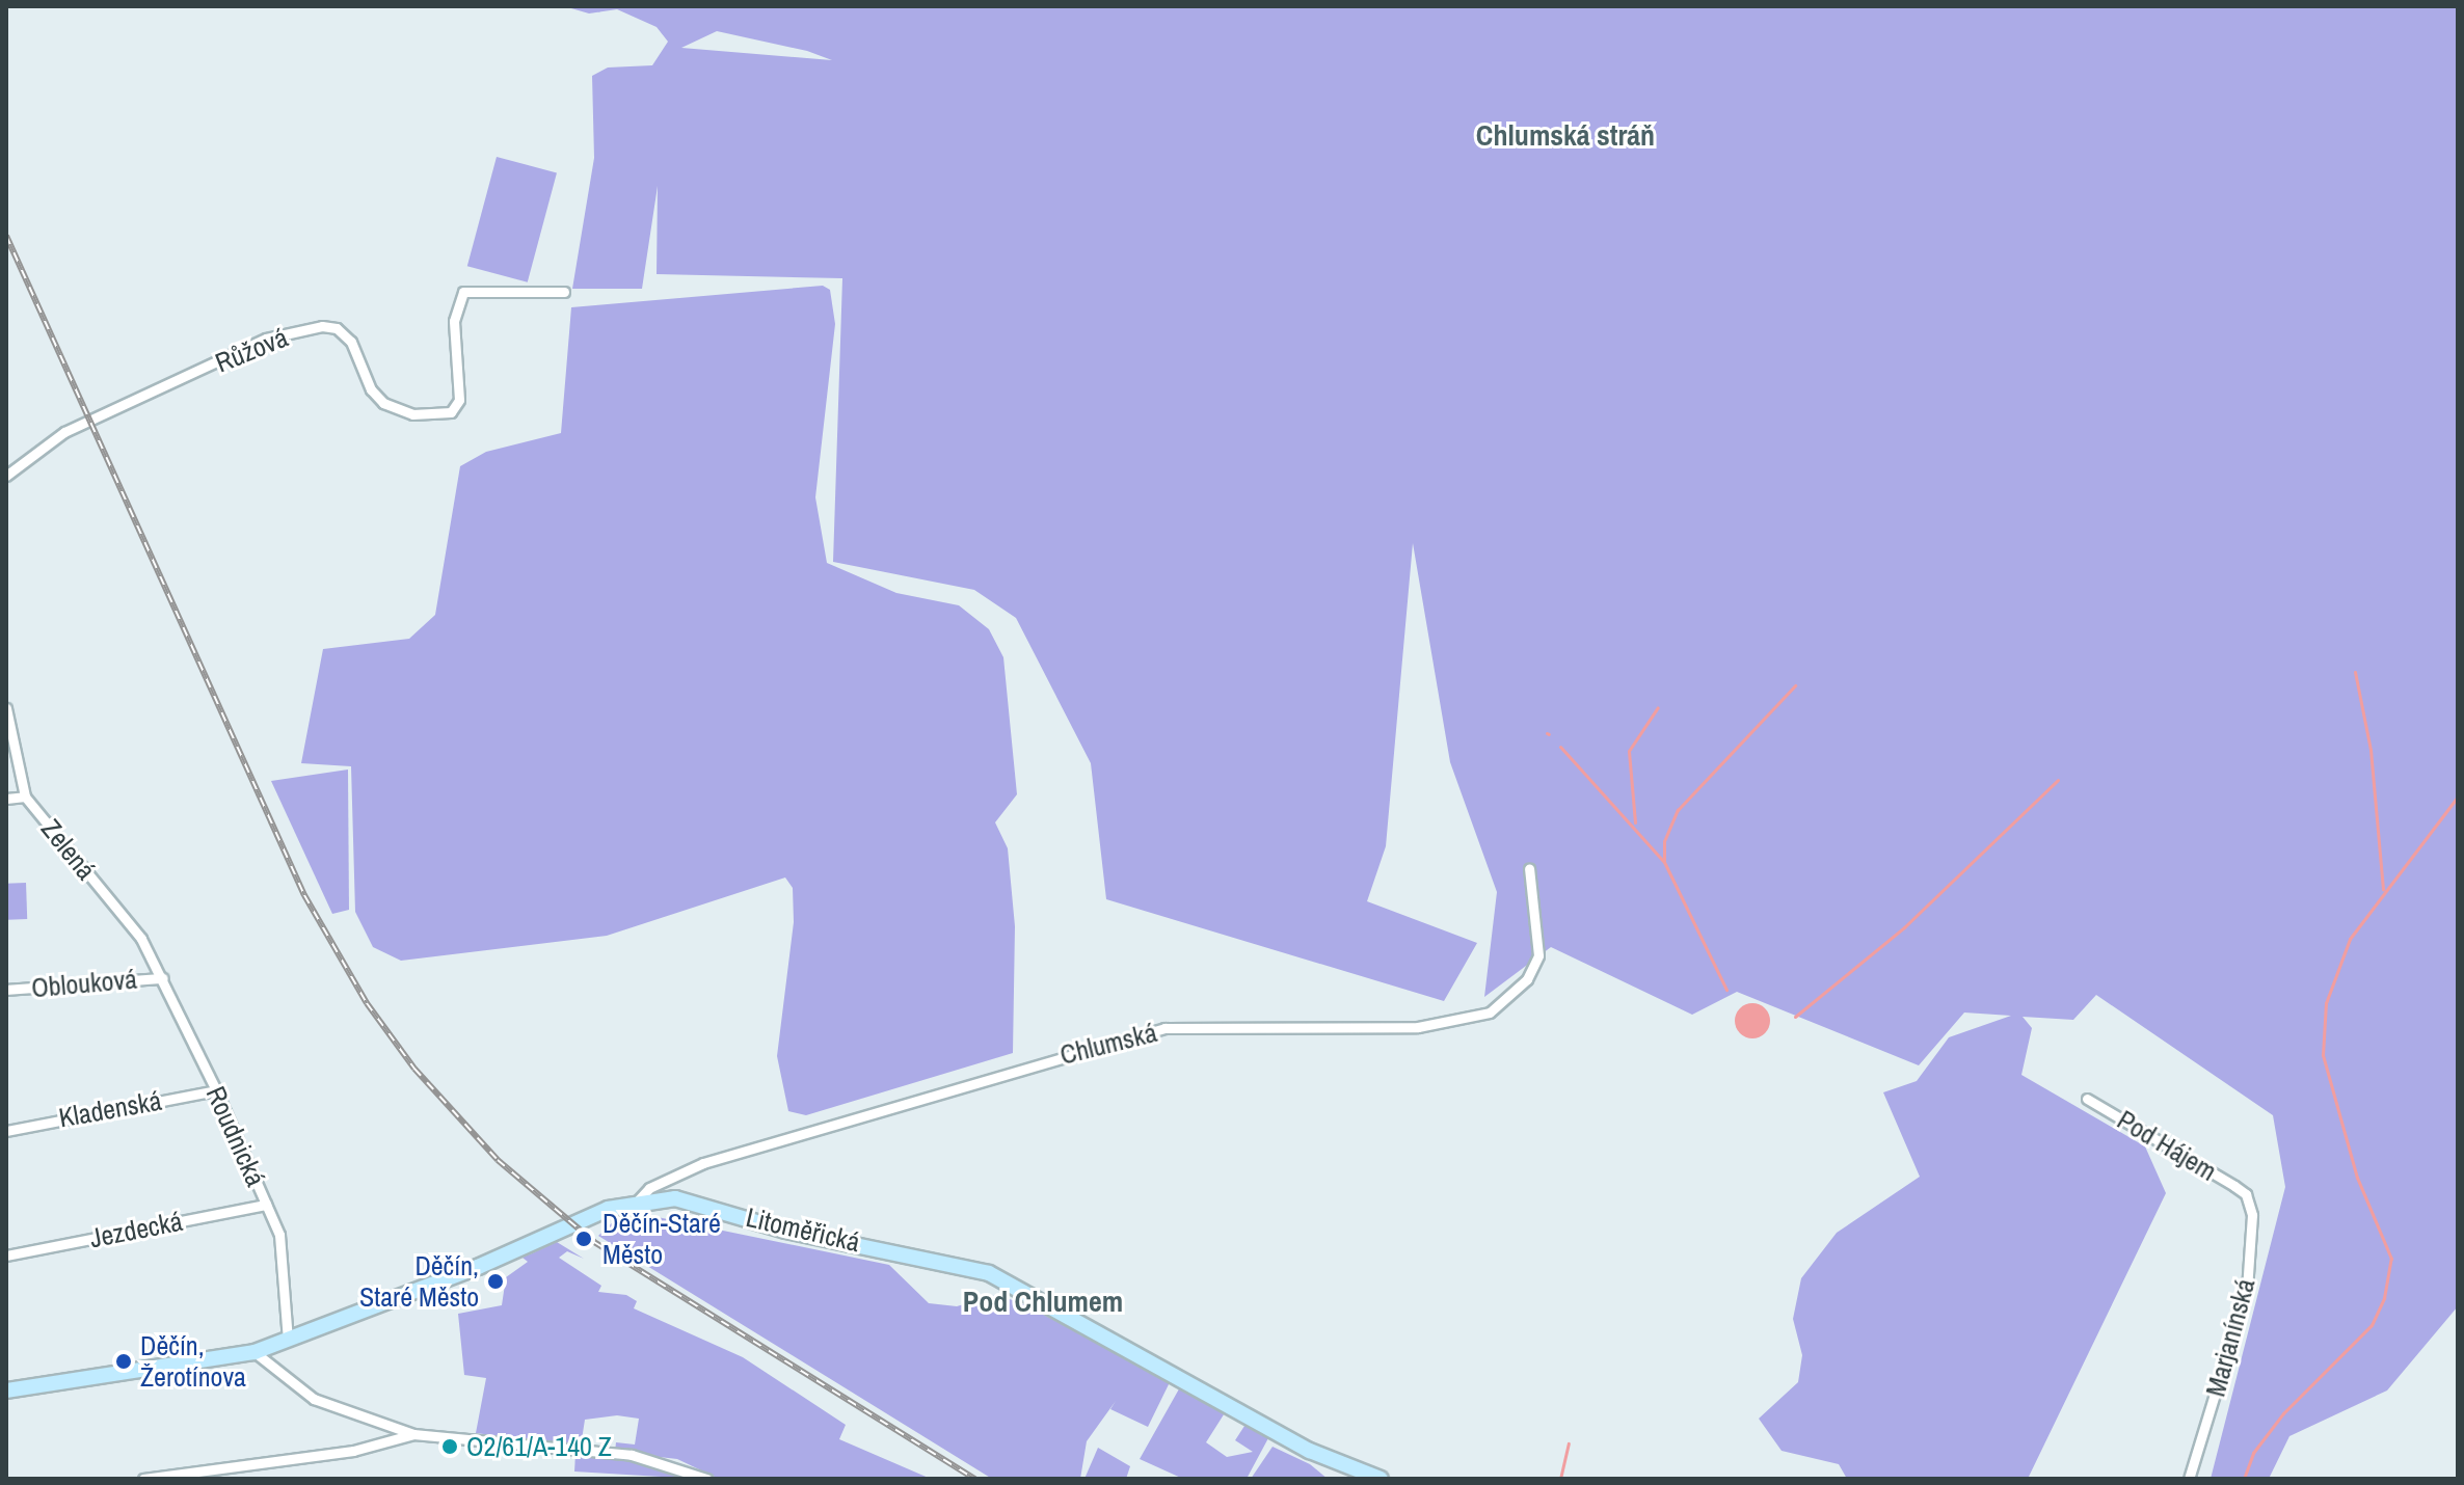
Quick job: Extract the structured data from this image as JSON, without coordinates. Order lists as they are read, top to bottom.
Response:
{
  "streets": {
    "main road": ["Litoměřická"],
    "street": [
      "Růžová",
      "Zelená",
      "Oblouková",
      "Chlumská",
      "Kladenská",
      "Roudnická",
      "Pod Hájem",
      "Jezdecká",
      "Marjanínská"
    ]
  },
  "crossings": [
    ["Zelená", "Oblouková"],
    ["Zelená", "Roudnická"],
    ["Oblouková", "Roudnická"],
    ["Chlumská", "Litoměřická"],
    ["Kladenská", "Roudnická"],
    ["Roudnická", "Jezdecká"],
    ["Roudnická", "Litoměřická"],
    ["Pod Hájem", "Marjanínská"]
  ],
  "districts": ["Chlumská stráň", "Pod Chlumem"],
  "places": [
    "Děčín-Staré Město",
    "Děčín, Staré Město",
    "Děčín, Žerotínova",
    "O2/61/A-140 Z"
  ]
}
